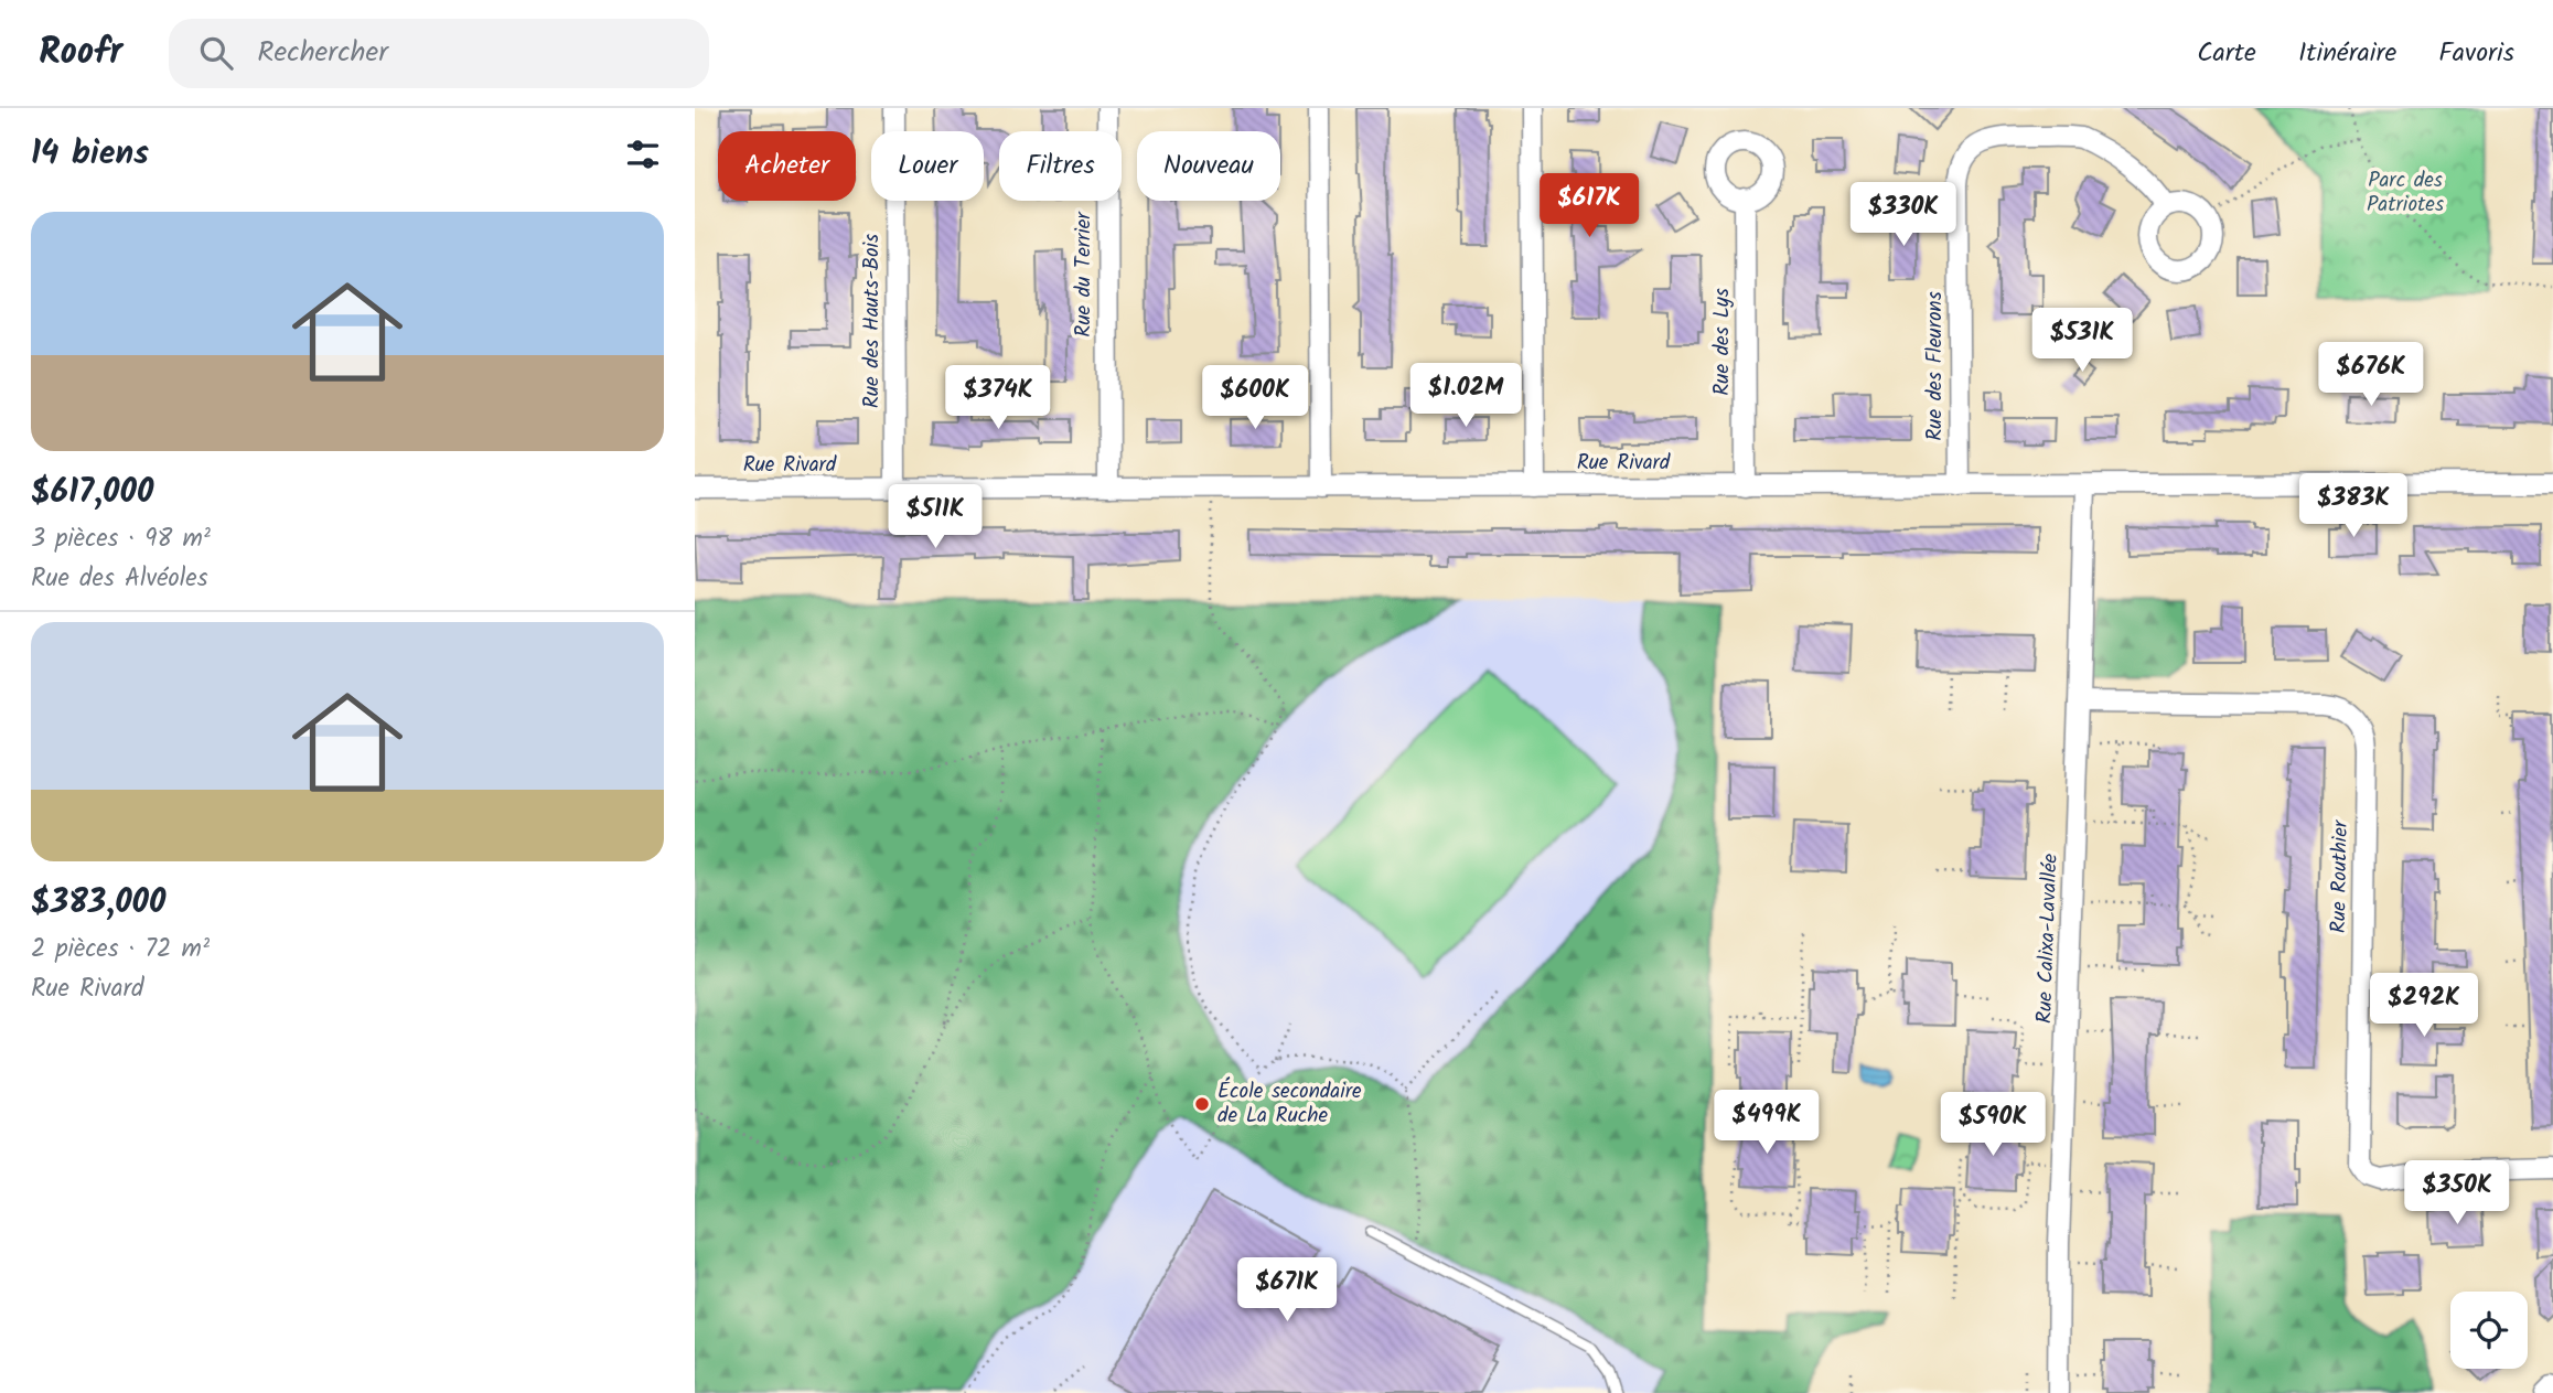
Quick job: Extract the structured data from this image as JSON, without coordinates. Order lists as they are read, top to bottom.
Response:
{
  "streets": {
    "street": [
      "Rue du Terrier",
      "Rue des Hauts-Bois",
      "Rue des Lys",
      "Rue des Fleurons",
      "Rue Rivard",
      "Rue Routhier",
      "Rue Calixa-Lavallée"
    ]
  },
  "crossings": [
    ["Rue du Terrier", "Rue Rivard"],
    ["Rue des Hauts-Bois", "Rue Rivard"],
    ["Rue des Lys", "Rue Rivard"],
    ["Rue des Fleurons", "Rue Rivard"],
    ["Rue Rivard", "Rue Calixa-Lavallée"],
    ["Rue Routhier", "Rue Calixa-Lavallée"]
  ],
  "parks": ["Parc des Patriotes"],
  "places": ["École secondaire de La Ruche"],
  "page": {
    "header": "Roofr",
    "search": "Rechercher",
    "nav": ["Carte", "Itinéraire", "Favoris"],
    "heading": "14 biens",
    "chip": [
      "Acheter",
      "Louer",
      "Filtres",
      "Nouveau"
    ],
    "price": [
      "$617K",
      "$330K",
      "$531K",
      "$676K",
      "$1.02M",
      "$374K",
      "$600K",
      "$383K",
      "$511K",
      "$292K",
      "$499K",
      "$590K",
      "$350K",
      "$671K"
    ],
    "list": [
      {
        "name": "$617,000",
        "note": "3 pièces · 98 m² · Rue des Alvéoles"
      },
      {
        "name": "$383,000",
        "note": "2 pièces · 72 m² · Rue Rivard"
      }
    ]
  }
}
